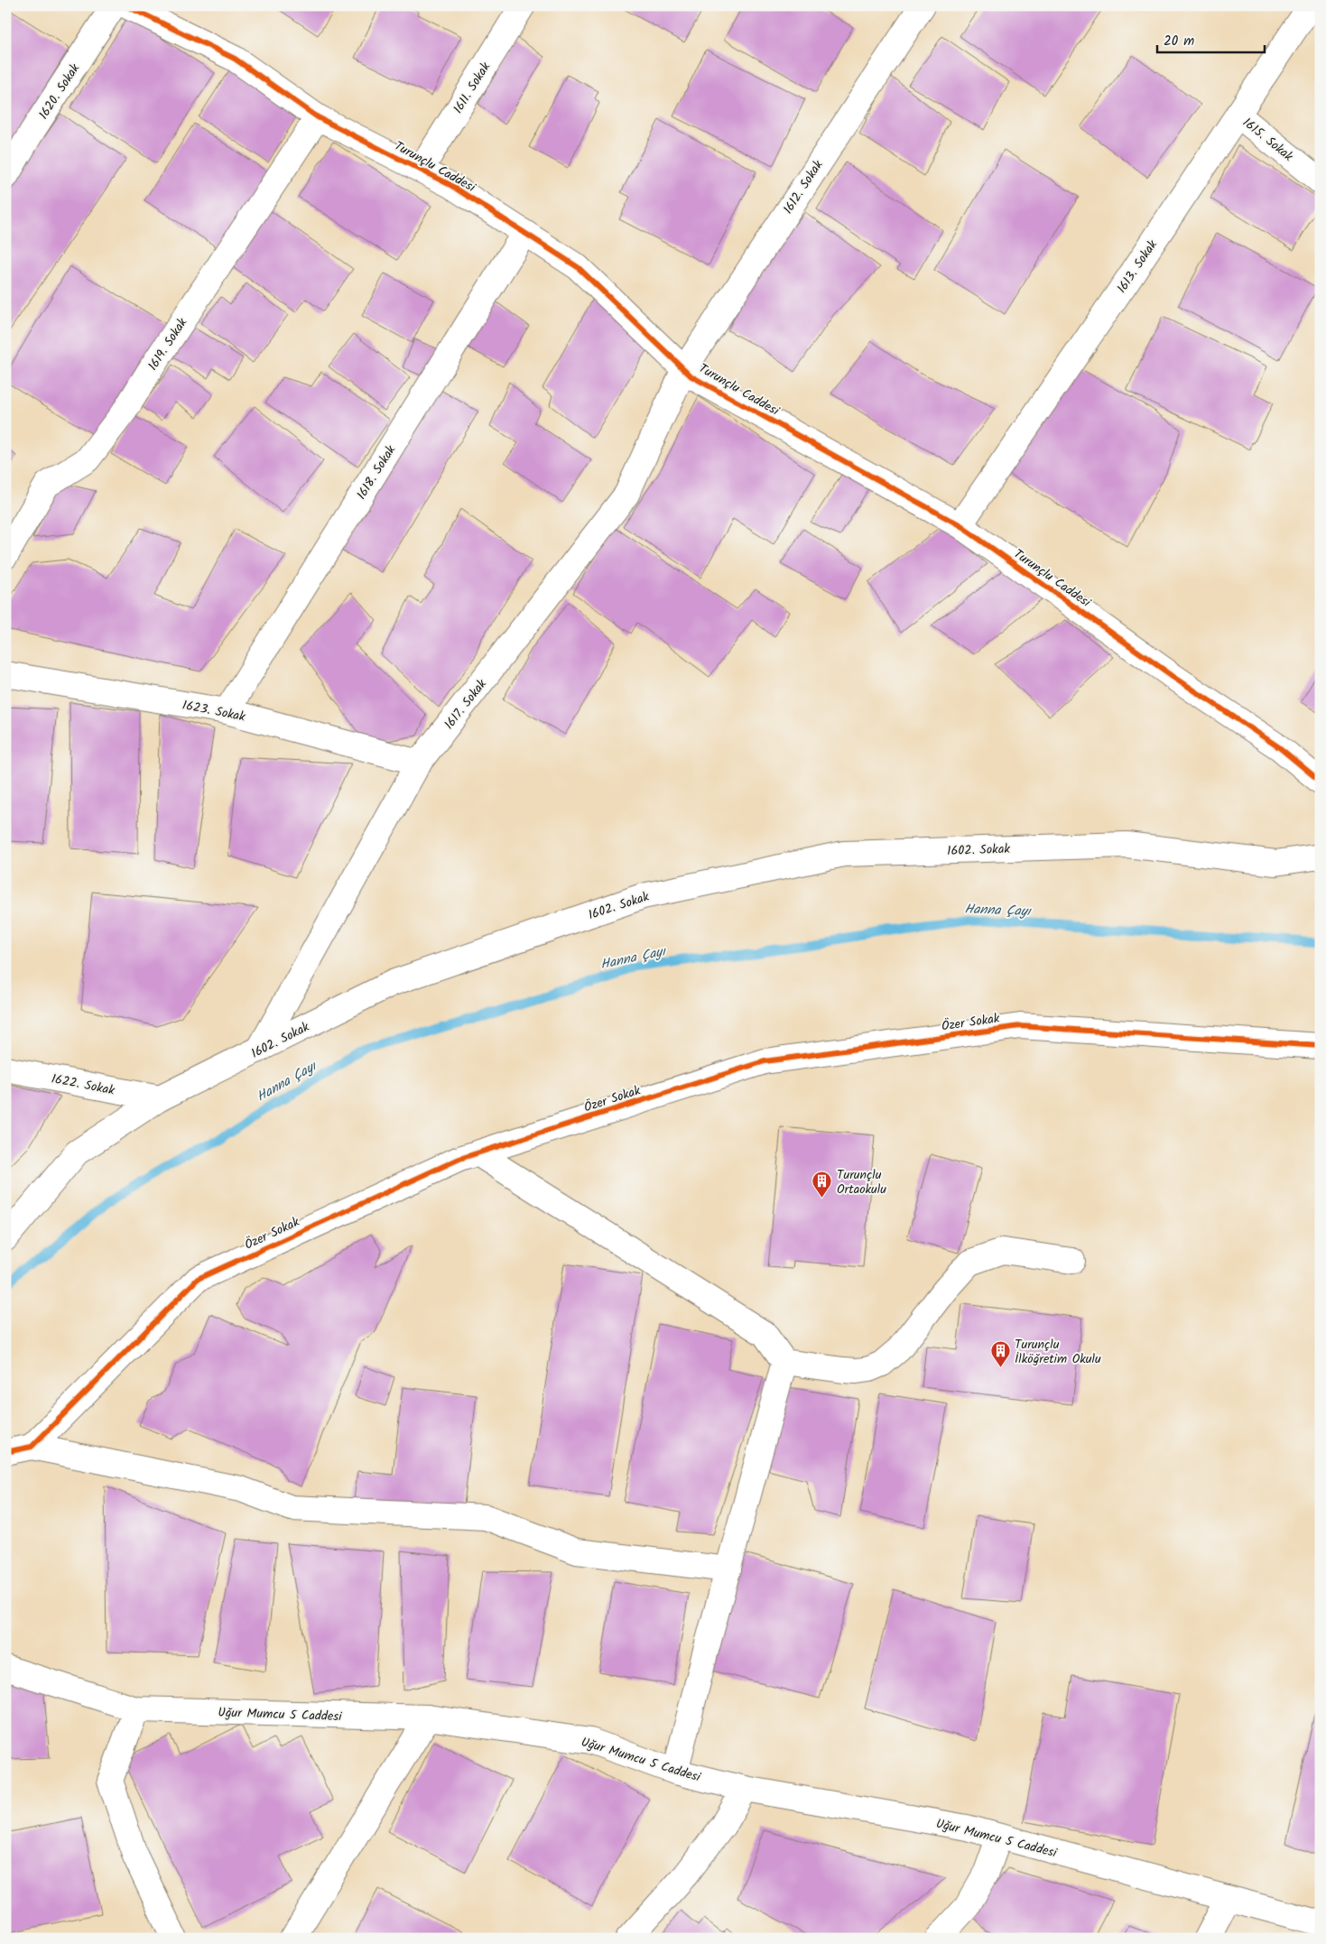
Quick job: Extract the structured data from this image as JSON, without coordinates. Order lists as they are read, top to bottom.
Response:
{
  "streets": {
    "street": [
      "1611. Sokak",
      "1620. Sokak",
      "1615. Sokak",
      "Turunçlu Caddesi",
      "1612. Sokak",
      "1613. Sokak",
      "1619. Sokak",
      "1618. Sokak",
      "1617. Sokak",
      "1623. Sokak",
      "1602. Sokak",
      "Özer Sokak",
      "1622. Sokak",
      "Uğur Mumcu 5 Caddesi"
    ]
  },
  "crossings": [
    ["1611. Sokak", "Turunçlu Caddesi"],
    ["1615. Sokak", "1613. Sokak"],
    ["Turunçlu Caddesi", "1612. Sokak"],
    ["Turunçlu Caddesi", "1613. Sokak"],
    ["Turunçlu Caddesi", "1619. Sokak"],
    ["Turunçlu Caddesi", "1618. Sokak"],
    ["Turunçlu Caddesi", "1617. Sokak"],
    ["1612. Sokak", "1617. Sokak"],
    ["1618. Sokak", "1623. Sokak"],
    ["1617. Sokak", "1623. Sokak"],
    ["1617. Sokak", "1602. Sokak"],
    ["1602. Sokak", "1622. Sokak"]
  ],
  "water": ["Hanna Çayı"],
  "places": {
    "building": ["Turunçlu Ortaokulu", "Turunçlu İlköğretim Okulu"]
  },
  "scale_bar": "20 m"
}
